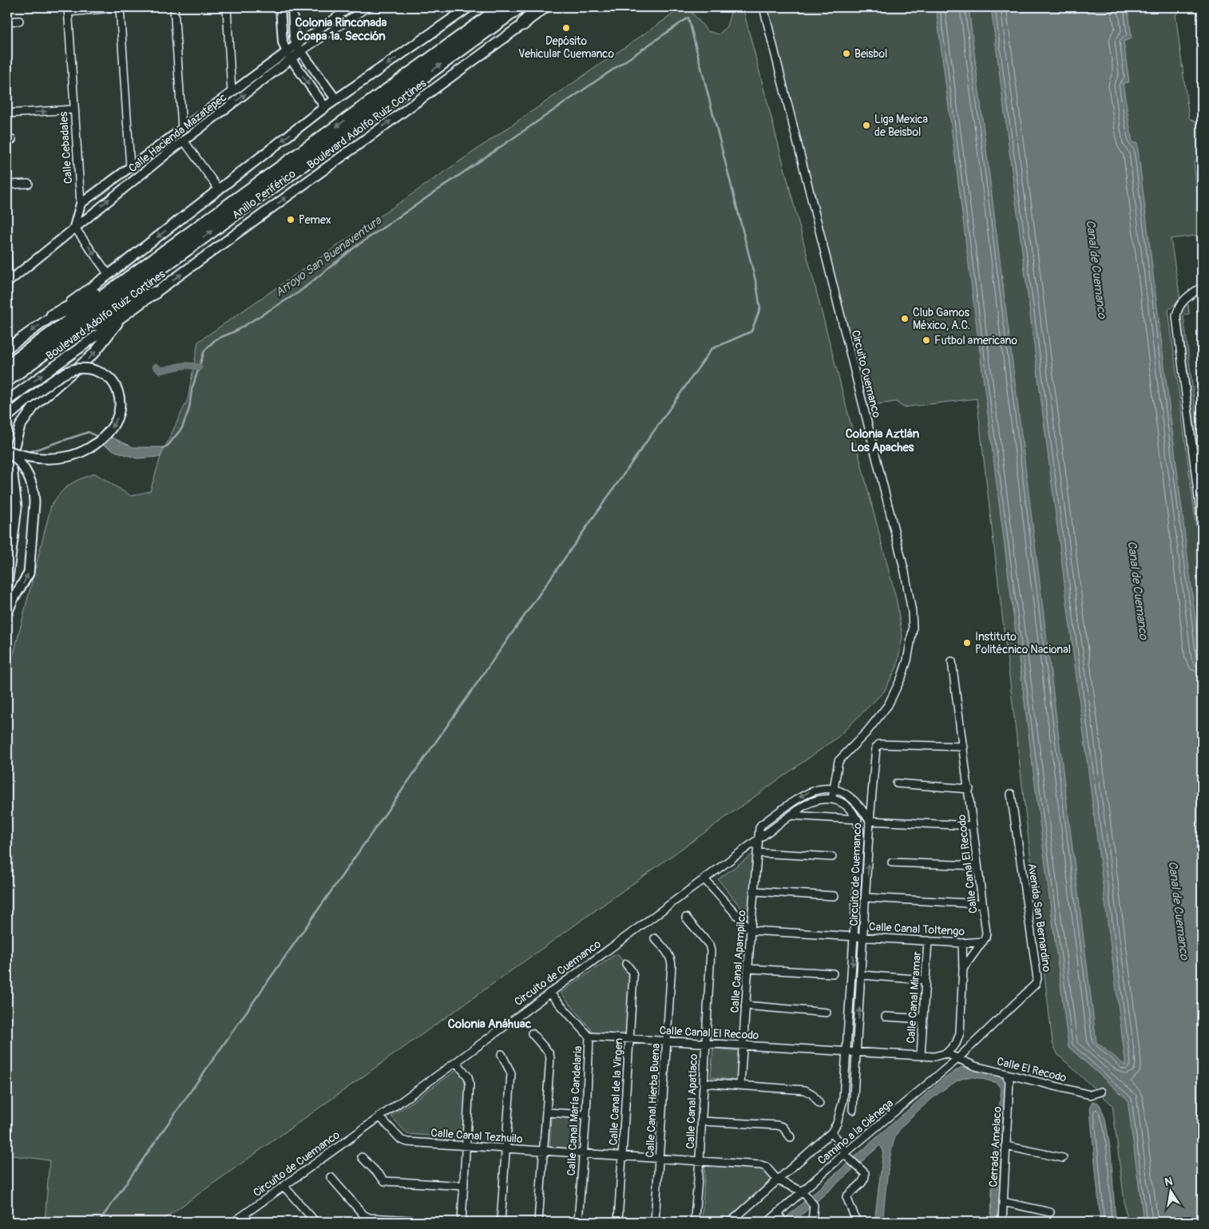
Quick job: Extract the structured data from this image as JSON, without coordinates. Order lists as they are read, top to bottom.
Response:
{
  "streets": {
    "highway": ["Anillo Periférico"],
    "main road": ["Boulevard Adolfo Ruiz Cortines"],
    "street": [
      "Calle Hacienda Mazatepec",
      "Calle Cebadales",
      "Circuito Cuemanco",
      "Calle Canal El Recodo",
      "Circuito de Cuemanco",
      "Avenida San Bernardino",
      "Calle Canal Toltengo",
      "Calle Canal Apampilco",
      "Calle Canal Miramar",
      "Calle El Recodo",
      "Calle Canal de la Virgen",
      "Calle Canal Hierba Buena",
      "Calle Canal Apatlaco",
      "Calle Canal María Candelaria",
      "Camino a la Ciénega",
      "Calle Canal Tezhuilo",
      "Cerrada Amelaco"
    ]
  },
  "crossings": [
    ["Calle Hacienda Mazatepec", "Calle Cebadales"],
    ["Circuito Cuemanco", "Circuito de Cuemanco"],
    ["Calle Canal El Recodo", "Circuito de Cuemanco"],
    ["Calle Canal El Recodo", "Calle Canal Toltengo"],
    ["Calle Canal El Recodo", "Calle Canal Apampilco"],
    ["Calle Canal El Recodo", "Calle Canal Miramar"],
    ["Calle Canal El Recodo", "Calle Canal de la Virgen"],
    ["Calle Canal El Recodo", "Calle Canal Hierba Buena"],
    ["Calle Canal El Recodo", "Calle Canal Apatlaco"],
    ["Calle Canal El Recodo", "Calle Canal María Candelaria"],
    ["Circuito de Cuemanco", "Calle Canal Toltengo"],
    ["Circuito de Cuemanco", "Calle Canal Apampilco"],
    ["Circuito de Cuemanco", "Calle Canal María Candelaria"],
    ["Circuito de Cuemanco", "Calle Canal Tezhuilo"],
    ["Avenida San Bernardino", "Calle El Recodo"],
    ["Avenida San Bernardino", "Camino a la Ciénega"],
    ["Calle Canal Toltengo", "Calle Canal Apampilco"],
    ["Calle Canal Toltengo", "Calle Canal Miramar"],
    ["Calle El Recodo", "Camino a la Ciénega"],
    ["Calle El Recodo", "Cerrada Amelaco"],
    ["Calle Canal de la Virgen", "Calle Canal Tezhuilo"],
    ["Calle Canal Hierba Buena", "Calle Canal Tezhuilo"],
    ["Calle Canal Apatlaco", "Calle Canal Tezhuilo"],
    ["Calle Canal María Candelaria", "Calle Canal Tezhuilo"]
  ],
  "districts": ["Colonia Rinconada Coapa 1a. Sección", "Colonia Aztlán Los Apaches", "Colonia Anáhuac"],
  "water": ["Arroyo San Buenaventura", "Canal de Cuemanco"],
  "places": [
    "Depósito Vehicular Cuemanco",
    "Beisbol",
    "Liga Mexica de Beisbol",
    "Pemex",
    "Club Gamos México, A.C.",
    "Futbol americano",
    "Instituto Politécnico Nacional"
  ],
  "north": "top"
}
